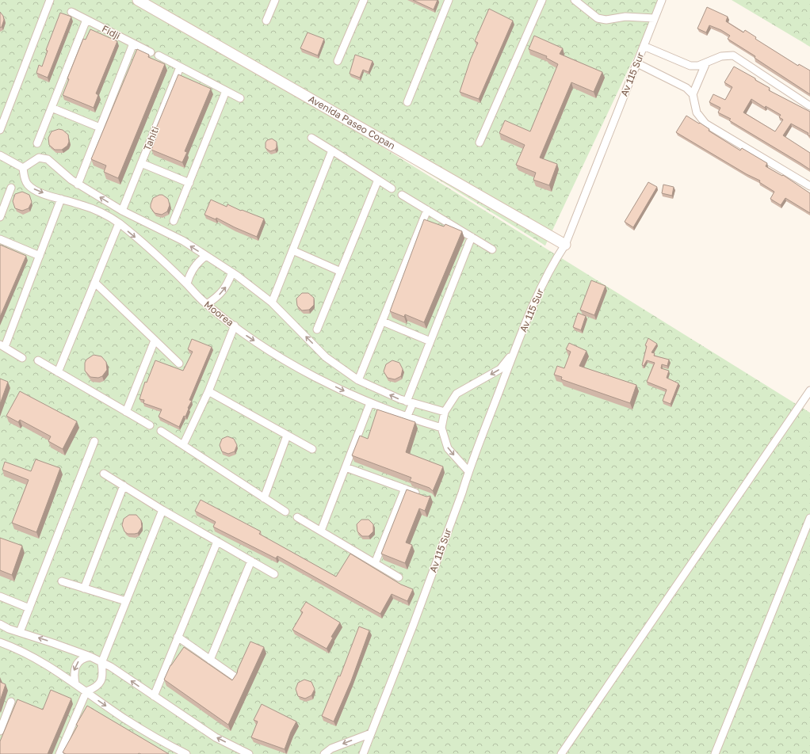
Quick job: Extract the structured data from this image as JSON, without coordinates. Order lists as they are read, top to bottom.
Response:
{
  "streets": {
    "main road": ["Avenida Paseo Copan"],
    "street": [
      "Fidji",
      "Av 115 Sur",
      "Tahiti",
      "Moorea"
    ]
  },
  "crossings": [
    ["Av 115 Sur", "Avenida Paseo Copan"]
  ]
}
